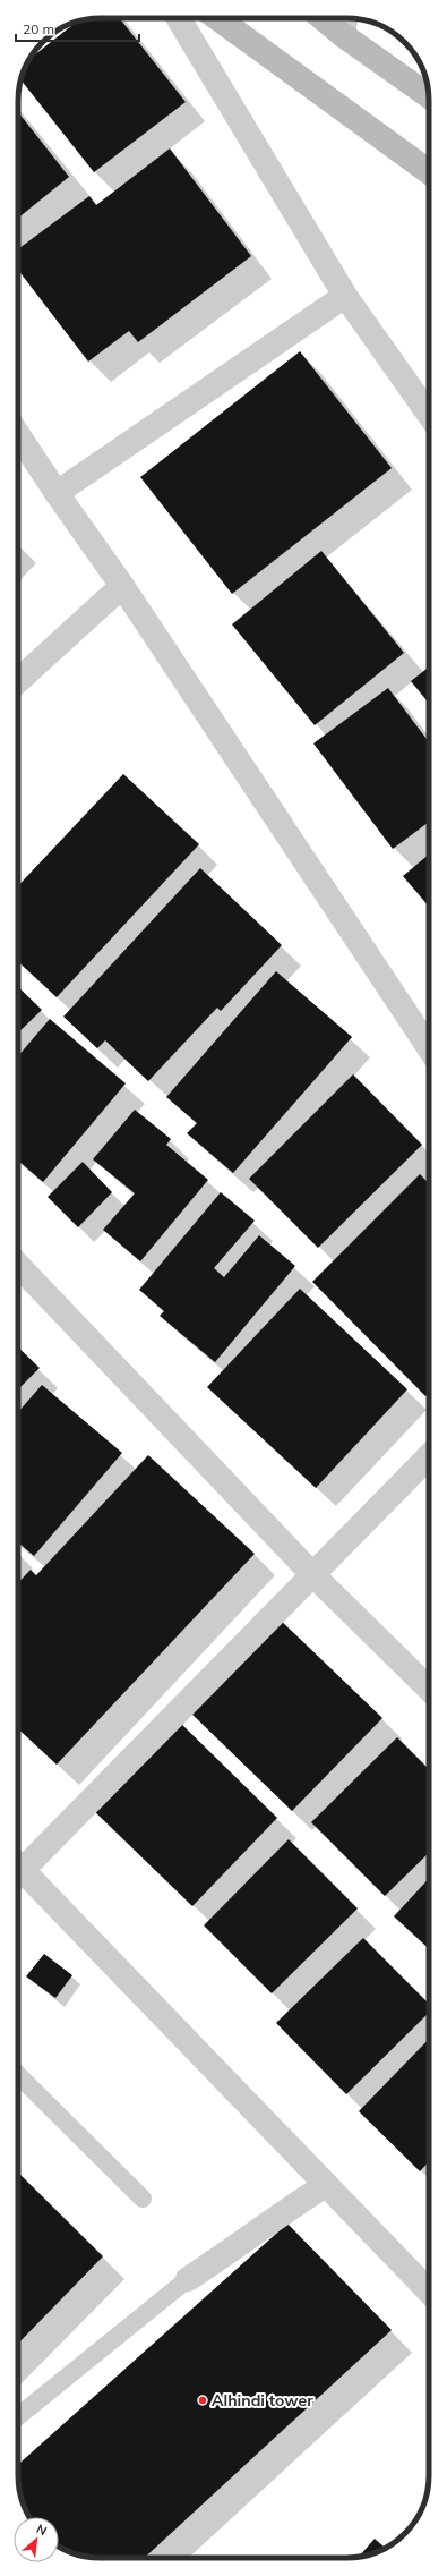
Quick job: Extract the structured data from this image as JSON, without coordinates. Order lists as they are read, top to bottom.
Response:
{
  "places": ["Alhindi tower"],
  "scale_bar": "20 m",
  "north": "top right"
}
